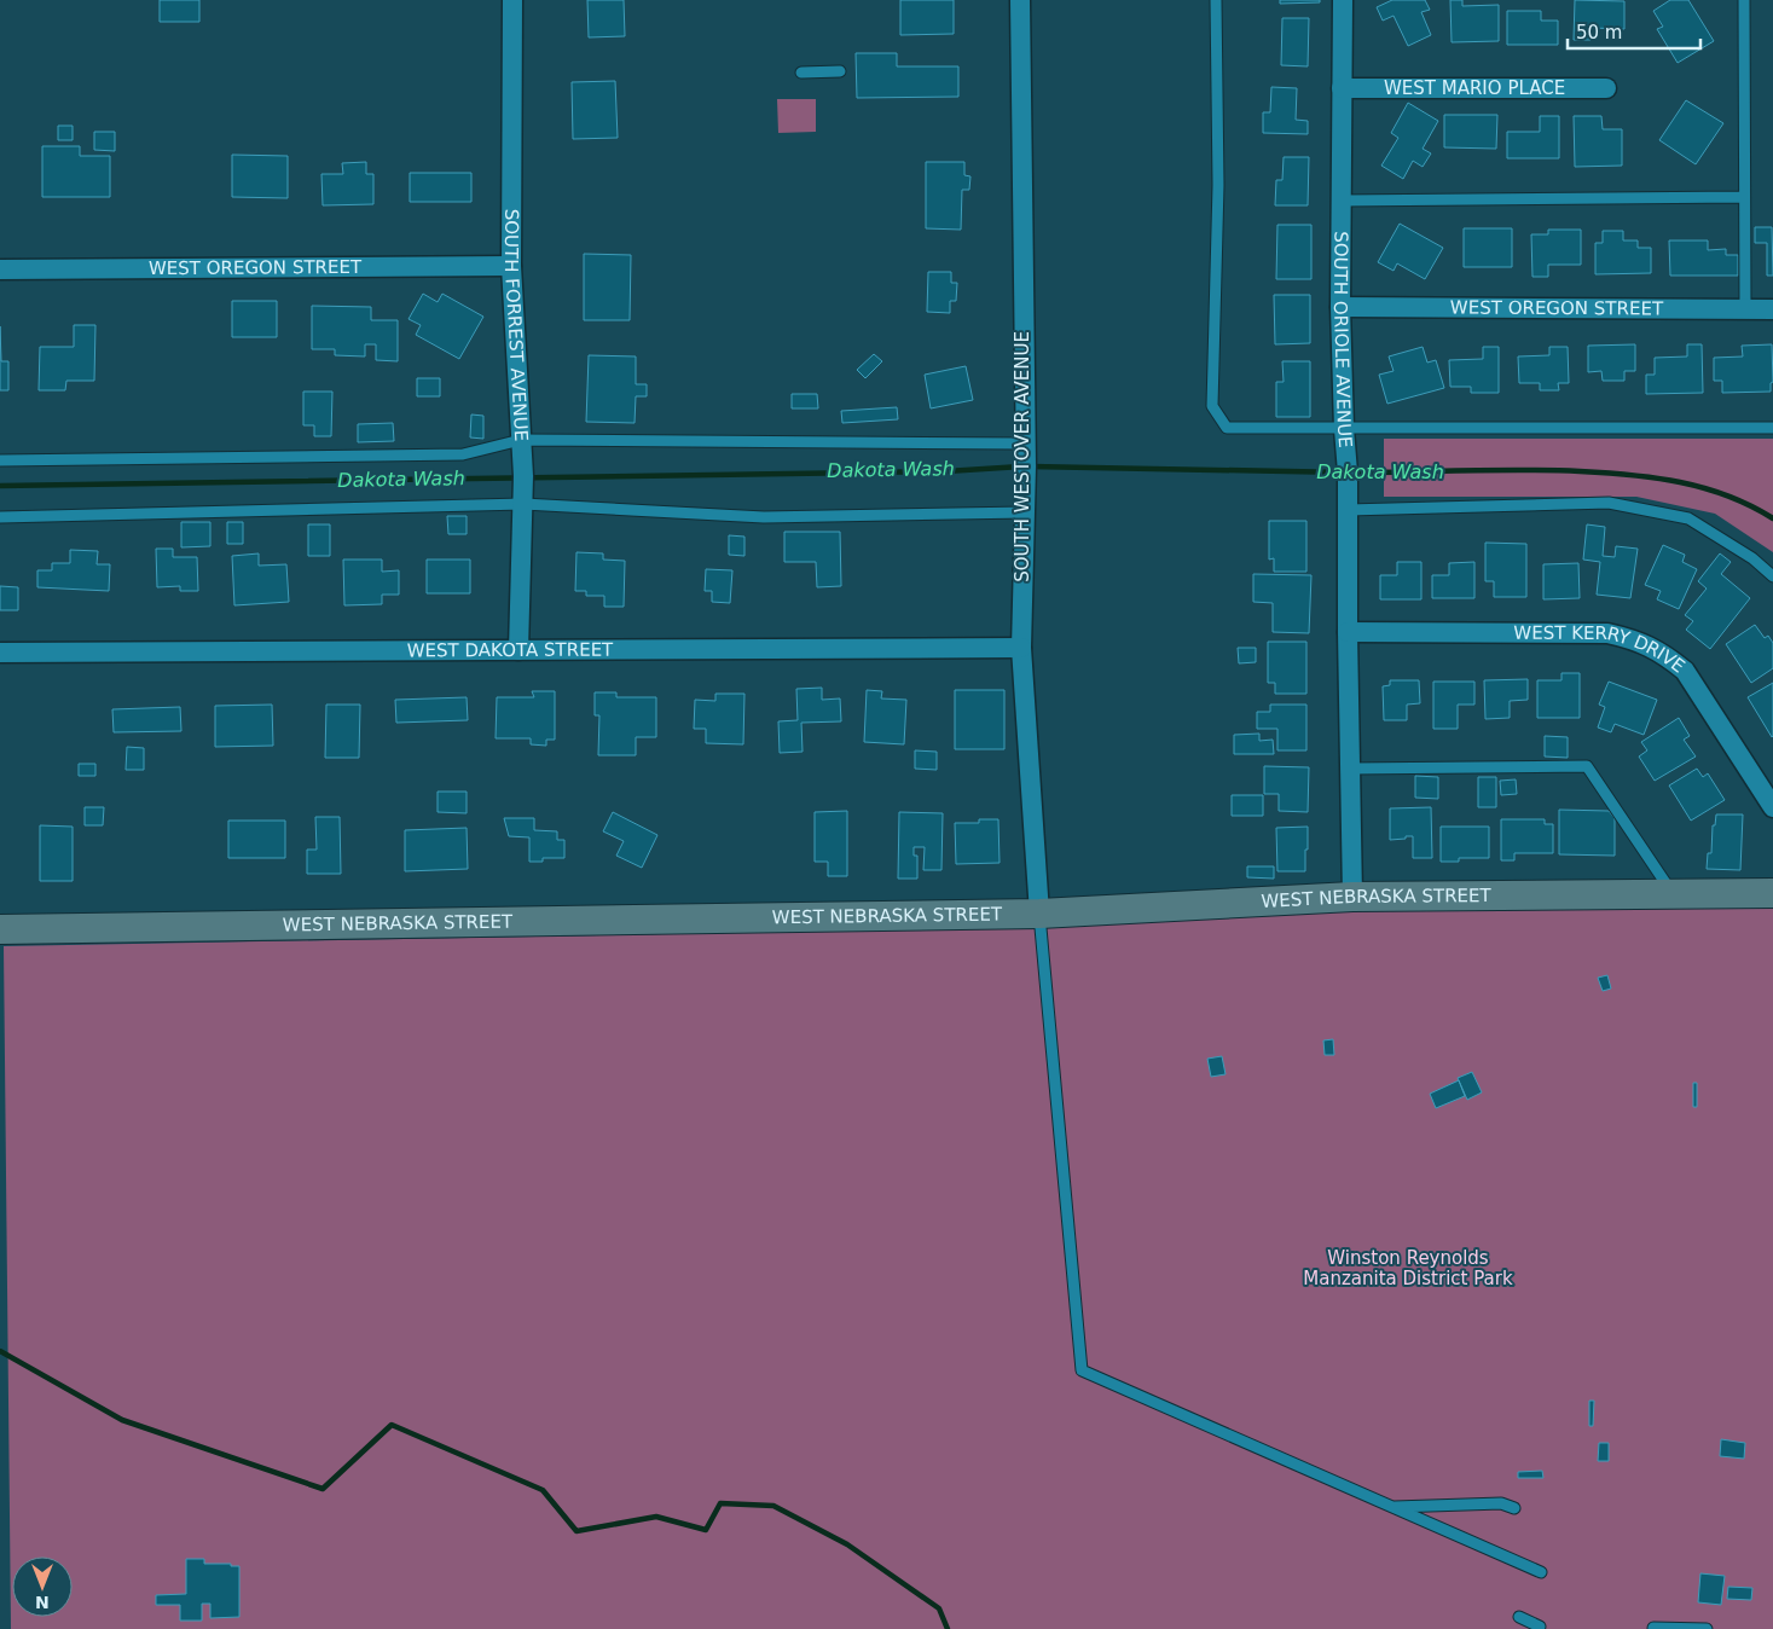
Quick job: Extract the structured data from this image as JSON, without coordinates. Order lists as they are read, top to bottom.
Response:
{
  "streets": {
    "street": [
      "WEST MARIO PLACE",
      "WEST OREGON STREET",
      "SOUTH FORREST AVENUE",
      "SOUTH ORIOLE AVENUE",
      "SOUTH WESTOVER AVENUE",
      "WEST DAKOTA STREET",
      "WEST KERRY DRIVE",
      "WEST NEBRASKA STREET"
    ]
  },
  "crossings": [
    ["WEST MARIO PLACE", "SOUTH ORIOLE AVENUE"],
    ["WEST OREGON STREET", "SOUTH FORREST AVENUE"],
    ["WEST OREGON STREET", "SOUTH ORIOLE AVENUE"],
    ["SOUTH FORREST AVENUE", "WEST DAKOTA STREET"],
    ["SOUTH ORIOLE AVENUE", "WEST KERRY DRIVE"],
    ["SOUTH ORIOLE AVENUE", "WEST NEBRASKA STREET"],
    ["SOUTH WESTOVER AVENUE", "WEST DAKOTA STREET"],
    ["SOUTH WESTOVER AVENUE", "WEST NEBRASKA STREET"]
  ],
  "water": ["Dakota Wash"],
  "parks": ["Winston Reynolds Manzanita District Park"],
  "scale_bar": "50 m",
  "north": "bottom"
}
